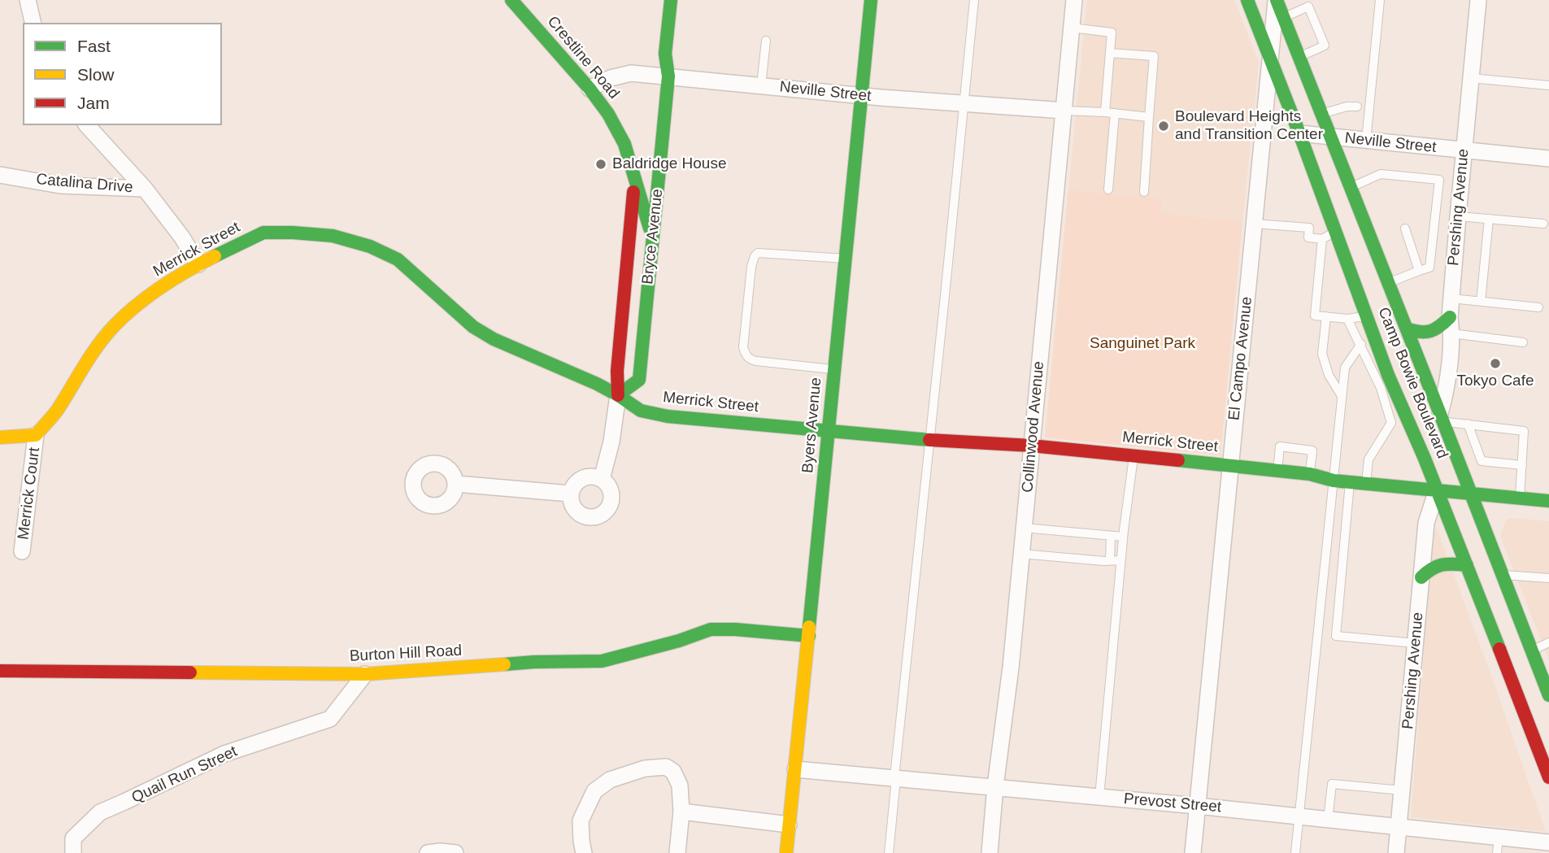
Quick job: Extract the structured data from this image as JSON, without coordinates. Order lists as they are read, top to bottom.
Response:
{
  "streets": {
    "street": [
      "Crestline Road",
      "Neville Street",
      "Catalina Drive",
      "Pershing Avenue",
      "Bryce Avenue",
      "Merrick Street",
      "El Campo Avenue",
      "Camp Bowie Boulevard",
      "Byers Avenue",
      "Collinwood Avenue",
      "Merrick Court",
      "Burton Hill Road",
      "Quail Run Street",
      "Prevost Street"
    ]
  },
  "crossings": [
    ["Crestline Road", "Neville Street"],
    ["Crestline Road", "Bryce Avenue"],
    ["Neville Street", "Pershing Avenue"],
    ["Neville Street", "Bryce Avenue"],
    ["Neville Street", "Camp Bowie Boulevard"],
    ["Neville Street", "Byers Avenue"],
    ["Neville Street", "Collinwood Avenue"],
    ["Catalina Drive", "Merrick Street"],
    ["Pershing Avenue", "Merrick Street"],
    ["Pershing Avenue", "Camp Bowie Boulevard"],
    ["Pershing Avenue", "Prevost Street"],
    ["Bryce Avenue", "Merrick Street"],
    ["Merrick Street", "El Campo Avenue"],
    ["Merrick Street", "Camp Bowie Boulevard"],
    ["Merrick Street", "Byers Avenue"],
    ["Merrick Street", "Collinwood Avenue"],
    ["Merrick Street", "Merrick Court"],
    ["El Campo Avenue", "Camp Bowie Boulevard"],
    ["El Campo Avenue", "Prevost Street"],
    ["Byers Avenue", "Burton Hill Road"],
    ["Byers Avenue", "Prevost Street"],
    ["Collinwood Avenue", "Prevost Street"],
    ["Burton Hill Road", "Quail Run Street"]
  ],
  "parks": ["Sanguinet Park"],
  "places": ["Boulevard Heights and Transition Center", "Baldridge House", "Tokyo Cafe"],
  "legend": ["Fast", "Slow", "Jam"]
}
